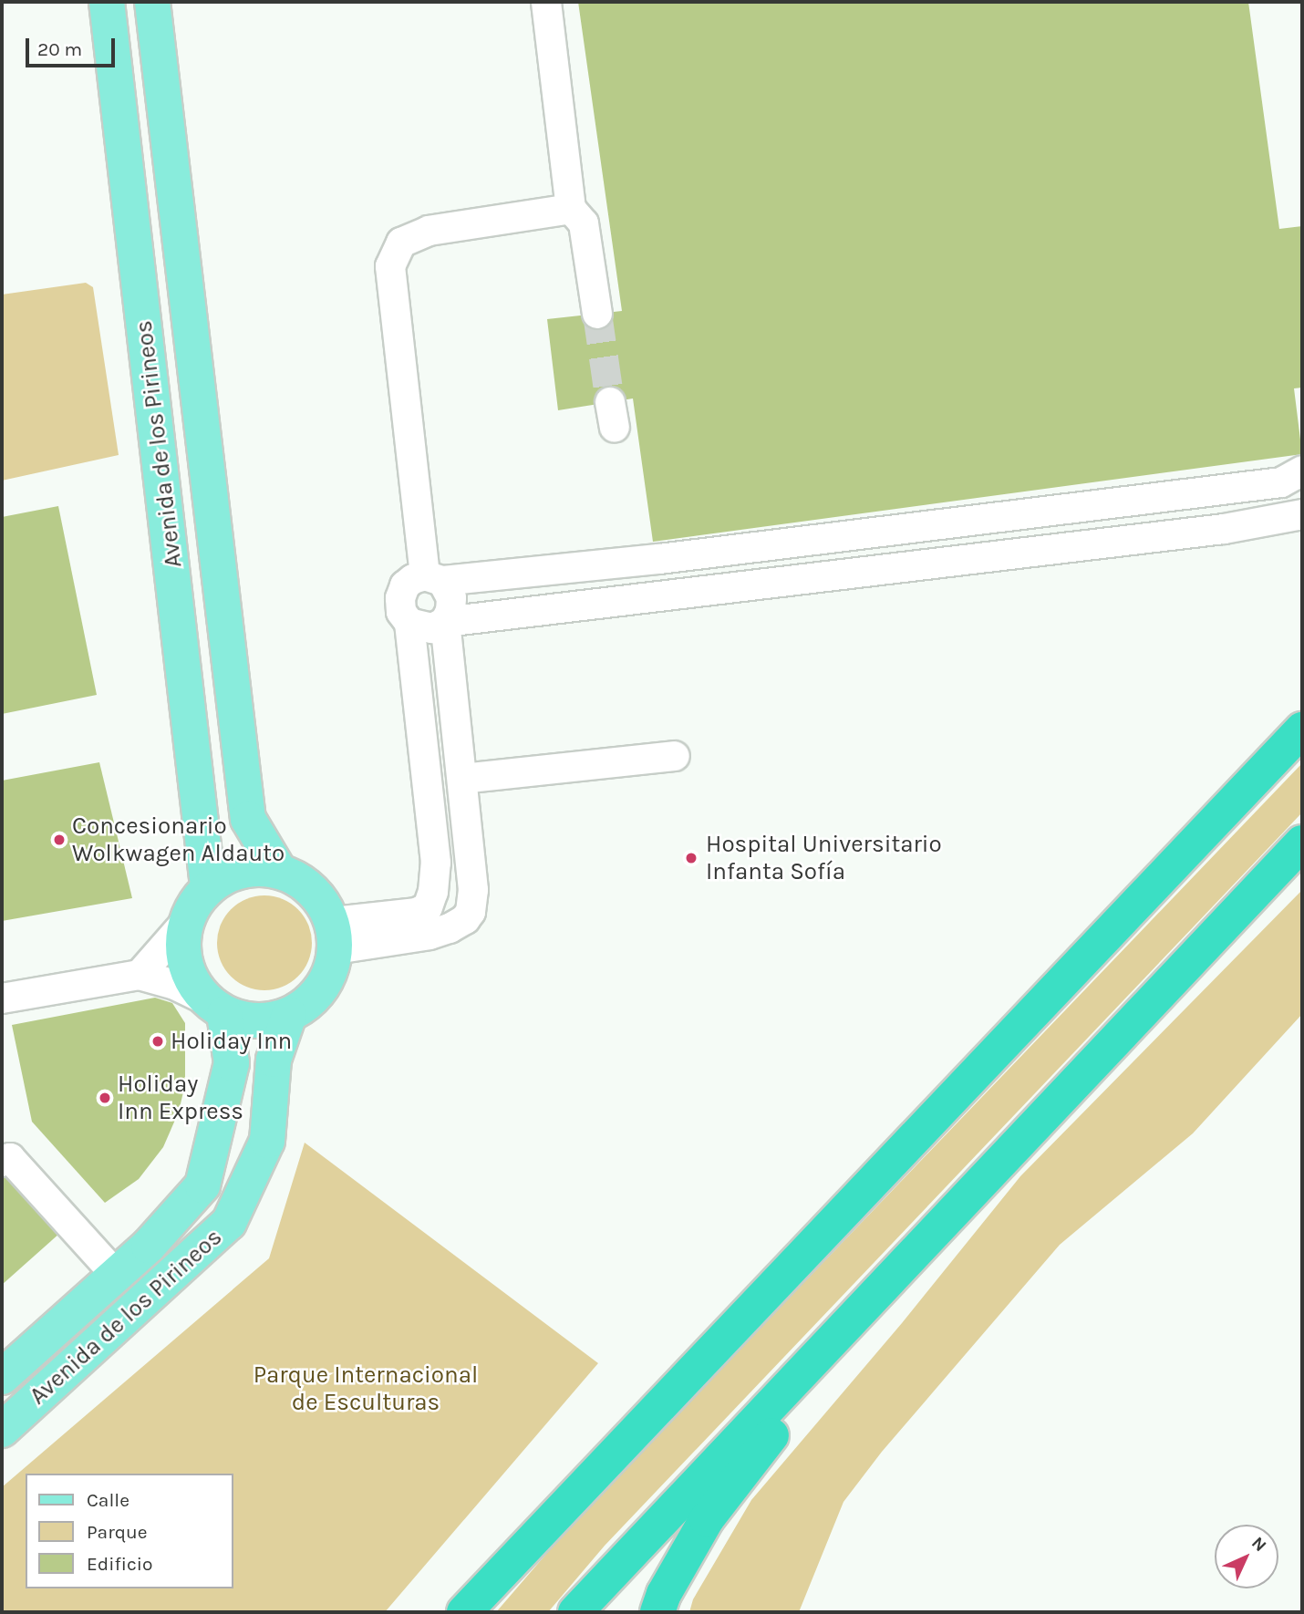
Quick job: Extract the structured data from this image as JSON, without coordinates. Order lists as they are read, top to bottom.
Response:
{
  "streets": {
    "main road": ["Avenida de los Pirineos"]
  },
  "parks": ["Parque Internacional de Esculturas"],
  "places": [
    "Concesionario Wolkwagen Aldauto",
    "Hospital Universitario Infanta Sofía",
    "Holiday Inn",
    "Holiday Inn Express"
  ],
  "legend": ["Calle", "Parque", "Edificio"],
  "scale_bar": "20 m",
  "north": "top right"
}
